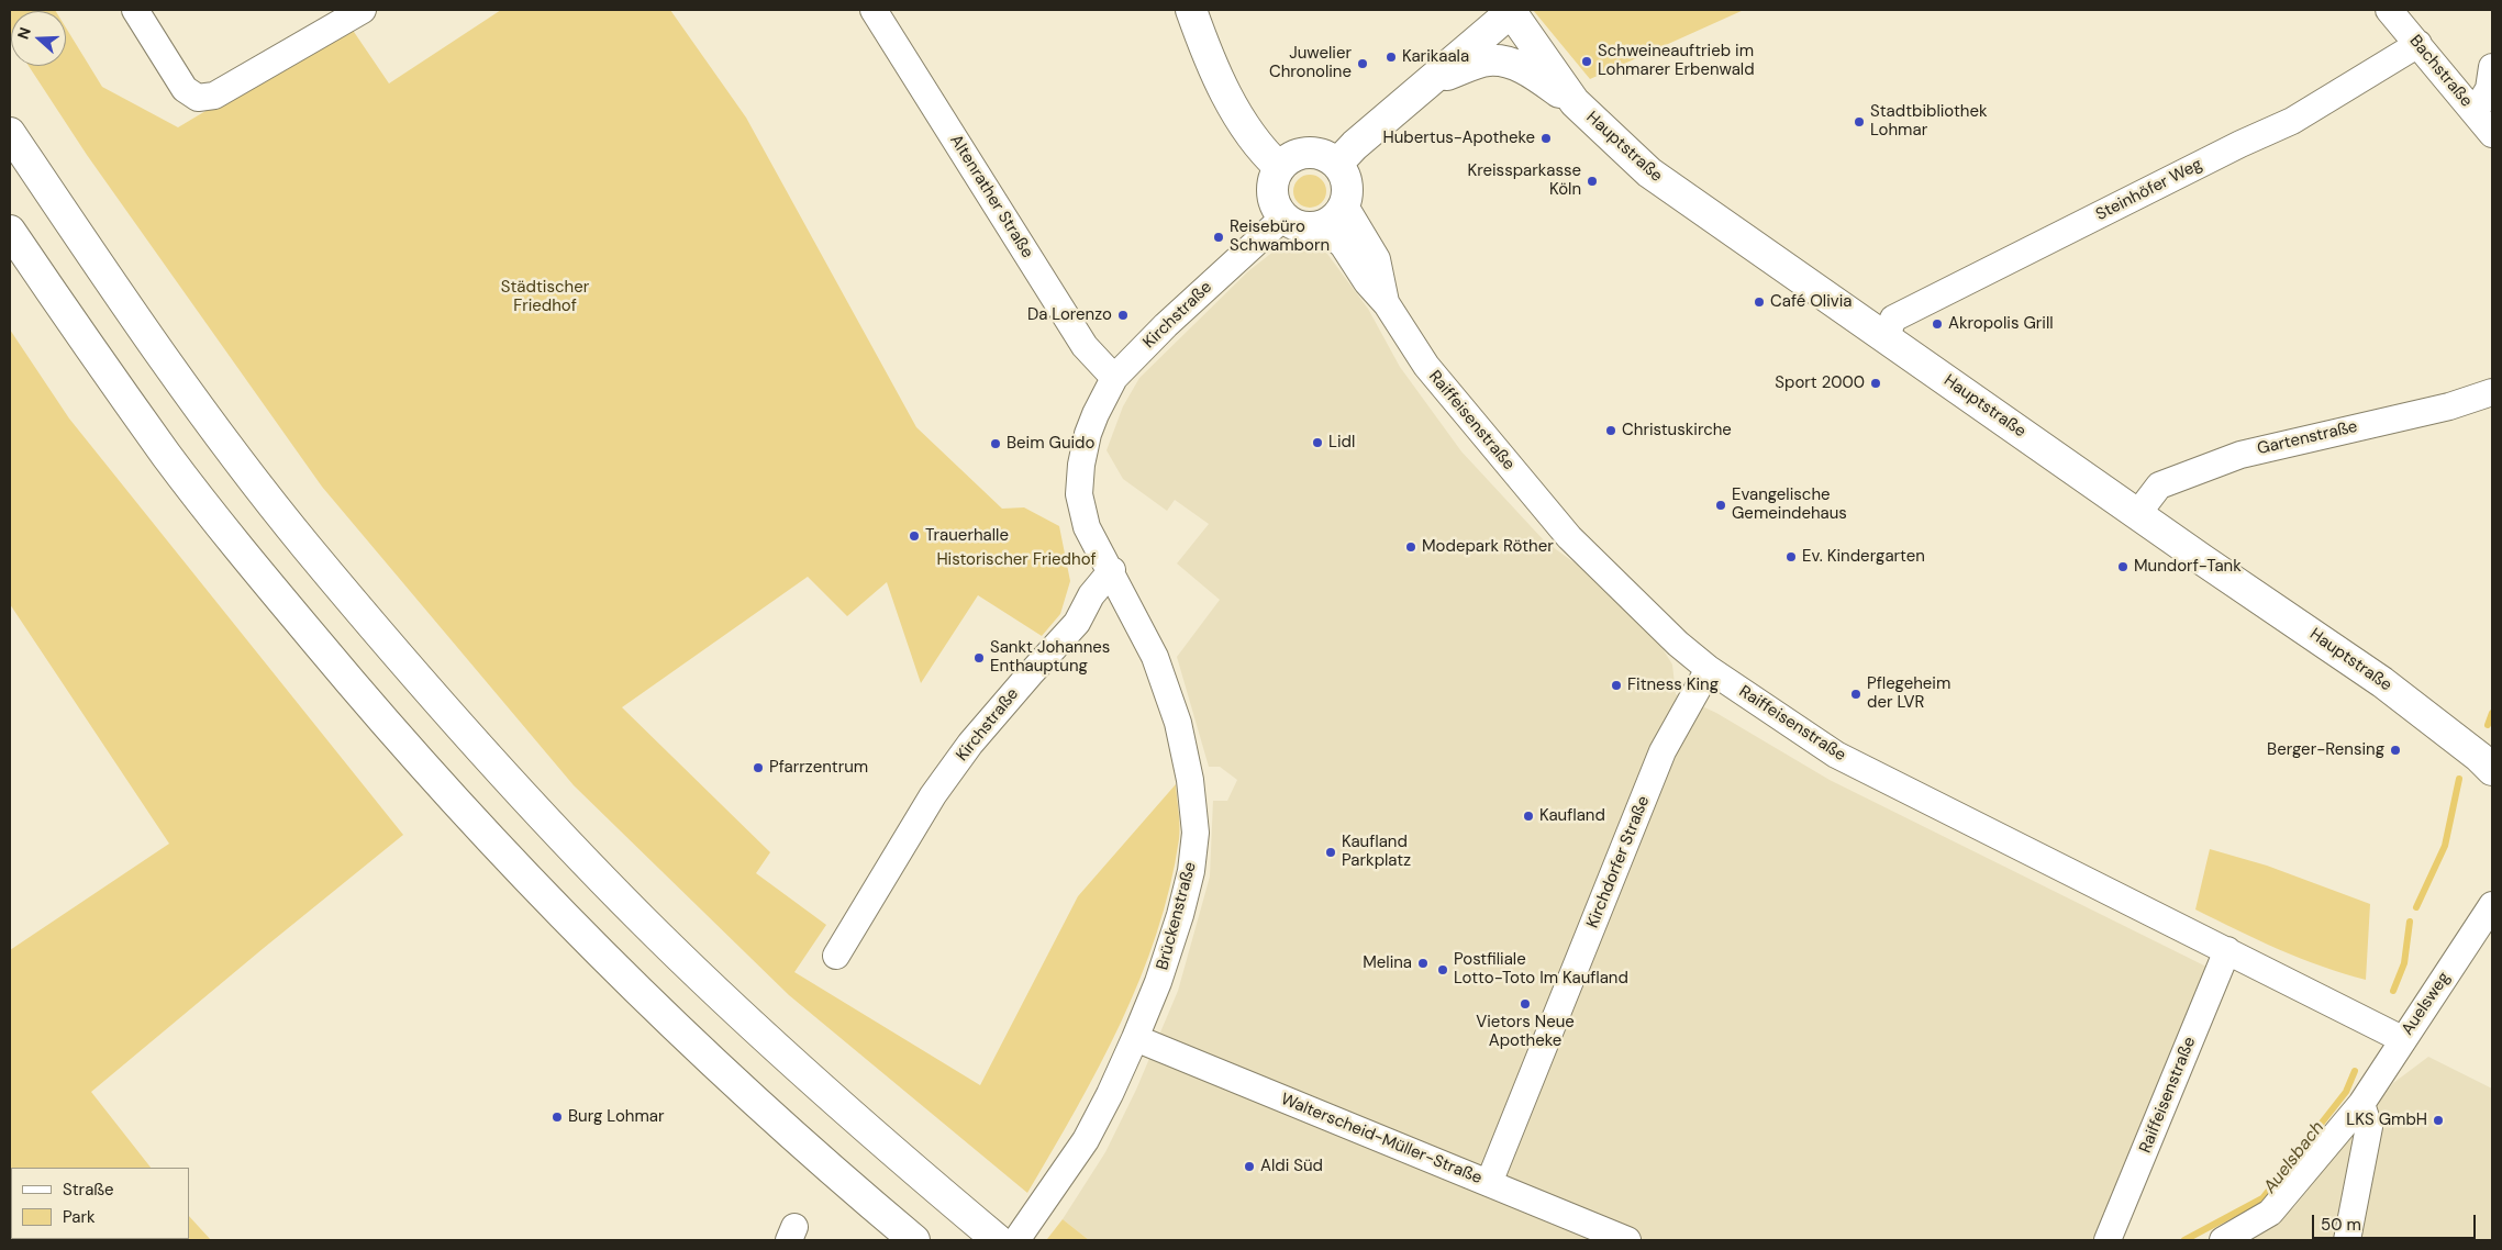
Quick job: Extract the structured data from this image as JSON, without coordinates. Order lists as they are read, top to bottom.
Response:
{
  "streets": {
    "main road": ["Hauptstraße"],
    "street": [
      "Bachstraße",
      "Steinhöfer Weg",
      "Altenrather Straße",
      "Kirchstraße",
      "Raiffeisenstraße",
      "Gartenstraße",
      "Kirchdorfer Straße",
      "Brückenstraße",
      "Auelsweg",
      "Walterscheid-Müller-Straße"
    ]
  },
  "crossings": [
    ["Bachstraße", "Steinhöfer Weg"],
    ["Hauptstraße", "Steinhöfer Weg"],
    ["Hauptstraße", "Gartenstraße"],
    ["Altenrather Straße", "Kirchstraße"],
    ["Kirchstraße", "Raiffeisenstraße"],
    ["Kirchstraße", "Brückenstraße"],
    ["Raiffeisenstraße", "Kirchdorfer Straße"],
    ["Raiffeisenstraße", "Auelsweg"],
    ["Kirchdorfer Straße", "Walterscheid-Müller-Straße"],
    ["Brückenstraße", "Walterscheid-Müller-Straße"]
  ],
  "water": ["Auelsbach"],
  "parks": ["Städtischer Friedhof", "Historischer Friedhof"],
  "places": [
    "Karikaala",
    "Schweineauftrieb im Lohmarer Erbenwald",
    "Juwelier Chronoline",
    "Stadtbibliothek Lohmar",
    "Hubertus-Apotheke",
    "Kreissparkasse Köln",
    "Reisebüro Schwamborn",
    "Café Olivia",
    "Da Lorenzo",
    "Akropolis Grill",
    "Sport 2000",
    "Christuskirche",
    "Lidl",
    "Beim Guido",
    "Evangelische Gemeindehaus",
    "Trauerhalle",
    "Modepark Röther",
    "Ev. Kindergarten",
    "Mundorf-Tank",
    "Sankt Johannes Enthauptung",
    "Fitness King",
    "Pflegeheim der LVR",
    "Berger-Rensing",
    "Pfarrzentrum",
    "Kaufland",
    "Kaufland Parkplatz",
    "Melina",
    "Postfiliale Lotto-Toto Im Kaufland",
    "Vietors Neue Apotheke",
    "Burg Lohmar",
    "LKS GmbH",
    "Aldi Süd"
  ],
  "legend": ["Straße", "Park"],
  "scale_bar": "50 m",
  "north": "left"
}
